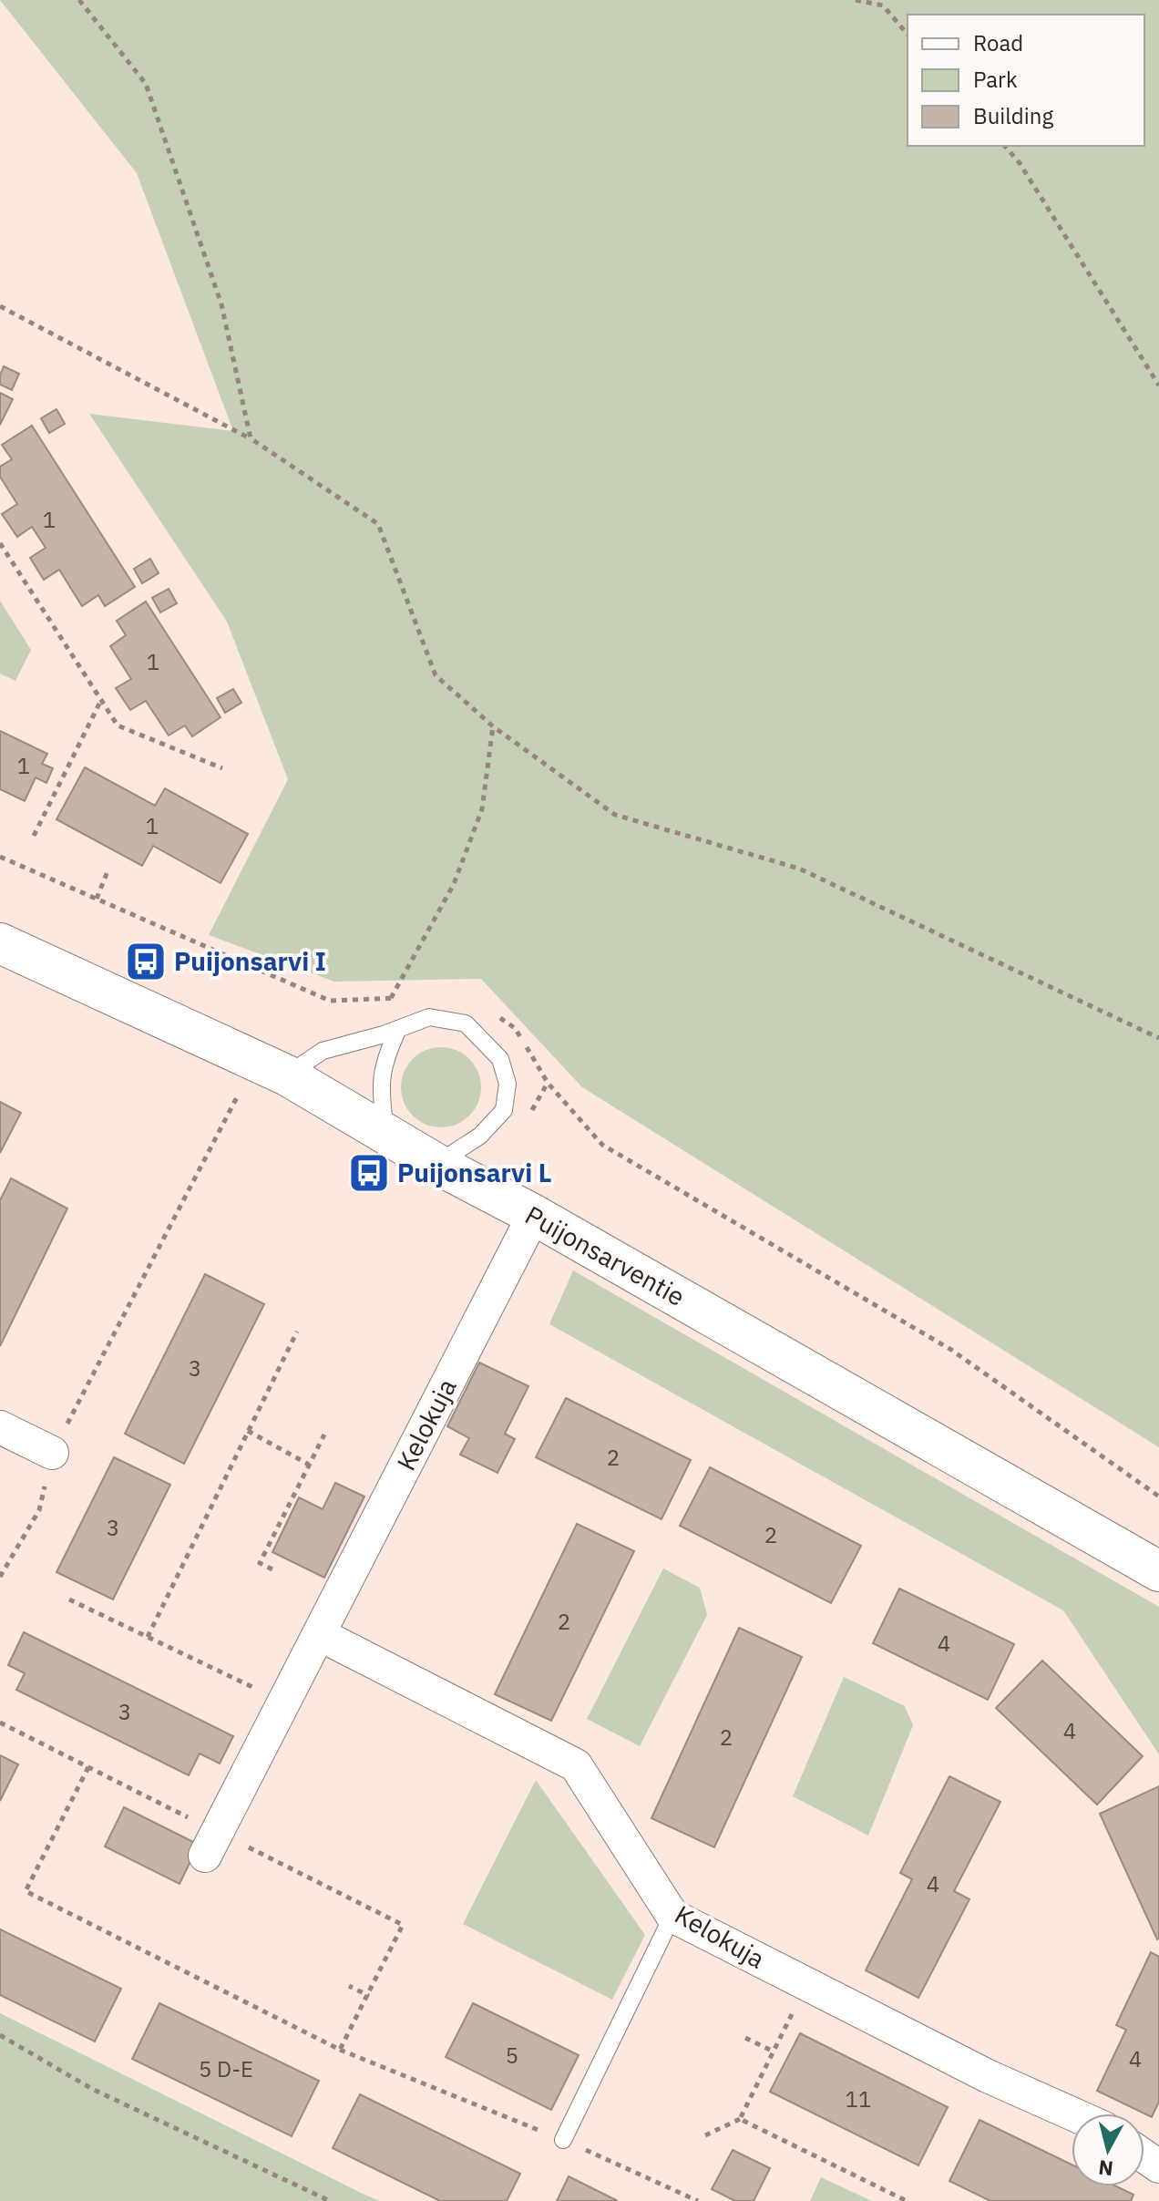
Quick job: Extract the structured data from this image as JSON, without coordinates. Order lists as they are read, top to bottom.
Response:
{
  "streets": {
    "main road": ["Puijonsarventie"],
    "street": ["Kelokuja"]
  },
  "crossings": [
    ["Puijonsarventie", "Kelokuja"]
  ],
  "places": {
    "bus stop": ["Puijonsarvi I", "Puijonsarvi L"]
  },
  "house_numbers": [
    "1",
    "1",
    "1",
    "1",
    "3",
    "2",
    "3",
    "2",
    "2",
    "4",
    "3",
    "4",
    "2",
    "4",
    "5",
    "4",
    "5 D-E",
    "11"
  ],
  "legend": ["Road", "Park", "Building"],
  "north": "bottom"
}
